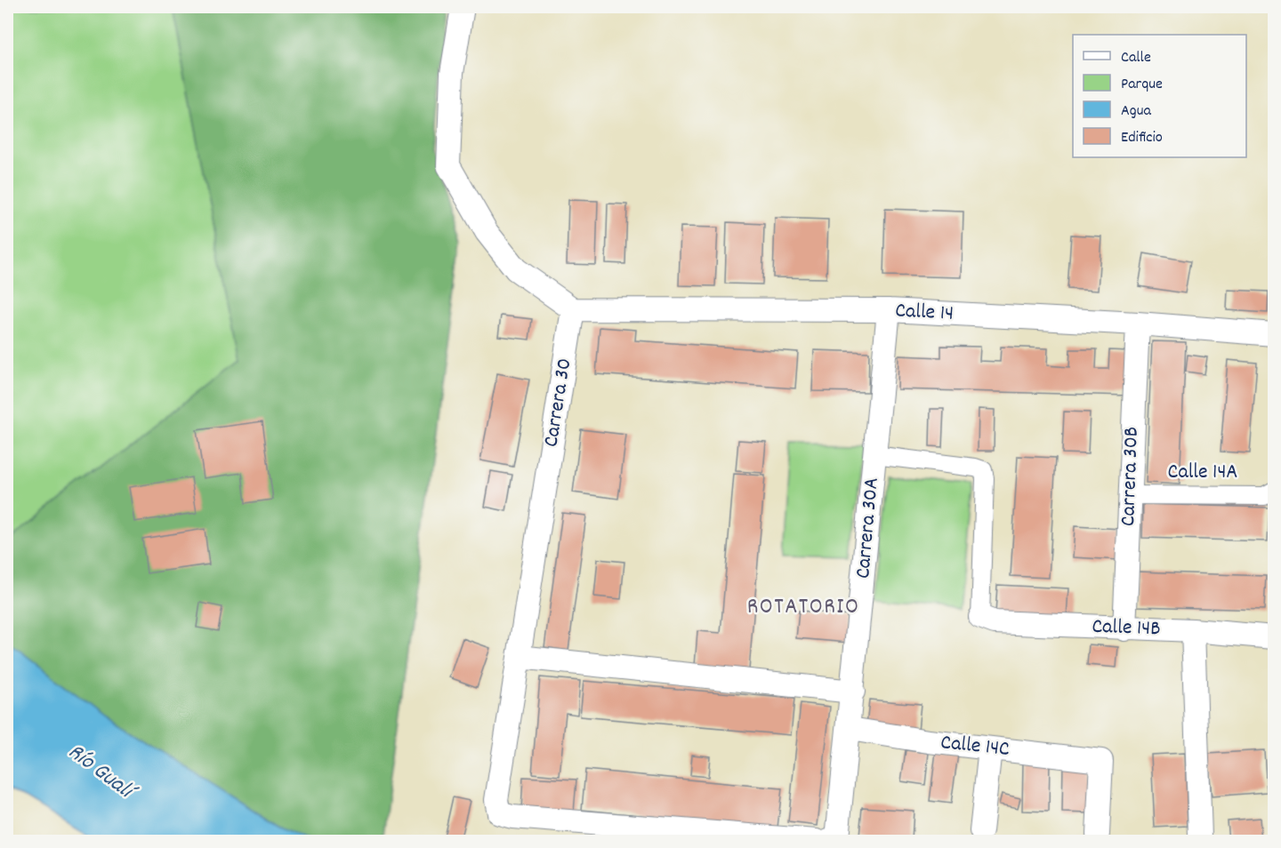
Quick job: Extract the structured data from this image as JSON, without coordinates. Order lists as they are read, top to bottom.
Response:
{
  "streets": {
    "street": [
      "Calle 14",
      "Carrera 30",
      "Calle 14A",
      "Carrera 30B",
      "Carrera 30A",
      "Calle 14B",
      "Calle 14C"
    ]
  },
  "crossings": [
    ["Calle 14", "Carrera 30"],
    ["Calle 14", "Carrera 30B"],
    ["Calle 14", "Carrera 30A"],
    ["Carrera 30", "Carrera 30A"],
    ["Calle 14A", "Carrera 30B"],
    ["Carrera 30B", "Calle 14B"],
    ["Carrera 30A", "Calle 14C"]
  ],
  "districts": ["ROTATORIO"],
  "water": ["Río Gualí"],
  "legend": [
    "Calle",
    "Parque",
    "Agua",
    "Edificio"
  ]
}
